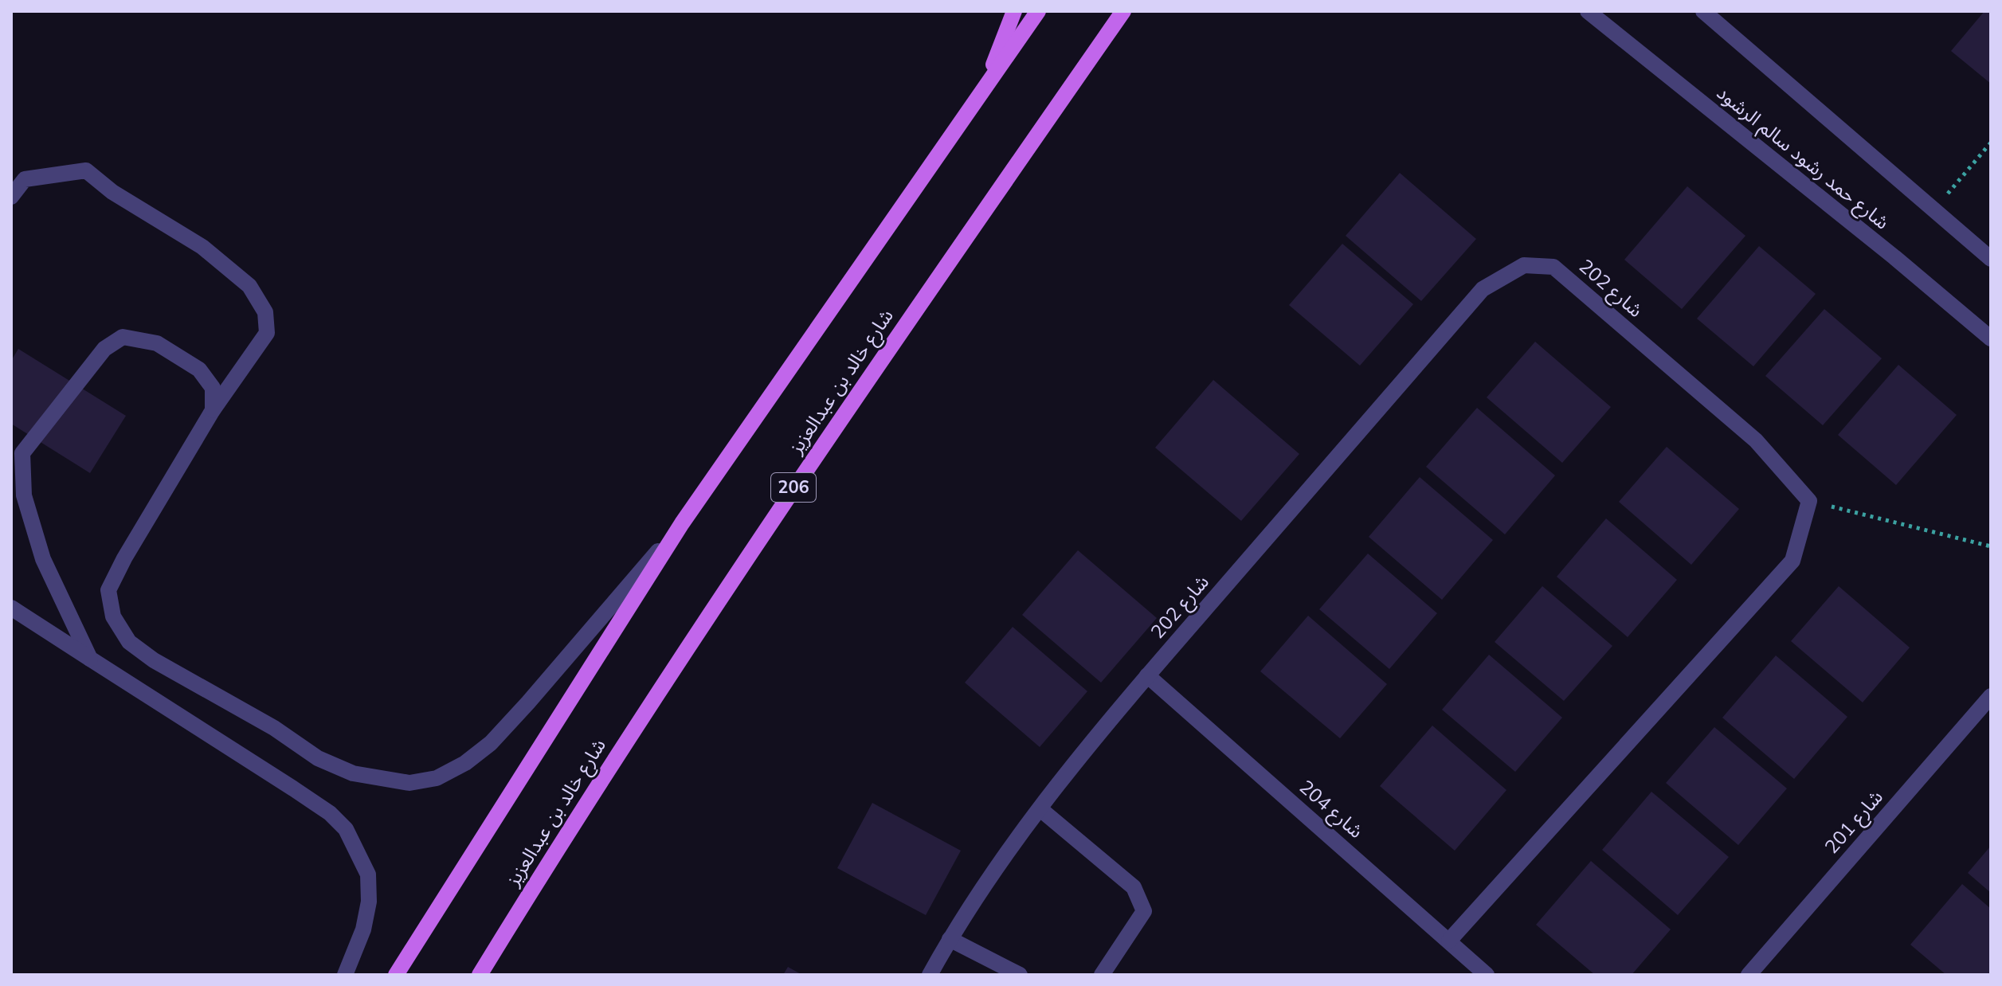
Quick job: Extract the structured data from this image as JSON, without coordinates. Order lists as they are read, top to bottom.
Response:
{
  "streets": {
    "main road": ["شارع خالد بن عبدالعزيز", "206"],
    "street": [
      "شارع حمد رشود سالم الرشود",
      "شارع 202",
      "شارع 204",
      "شارع 201"
    ]
  },
  "crossings": [
    ["شارع 202", "شارع 204"]
  ]
}
